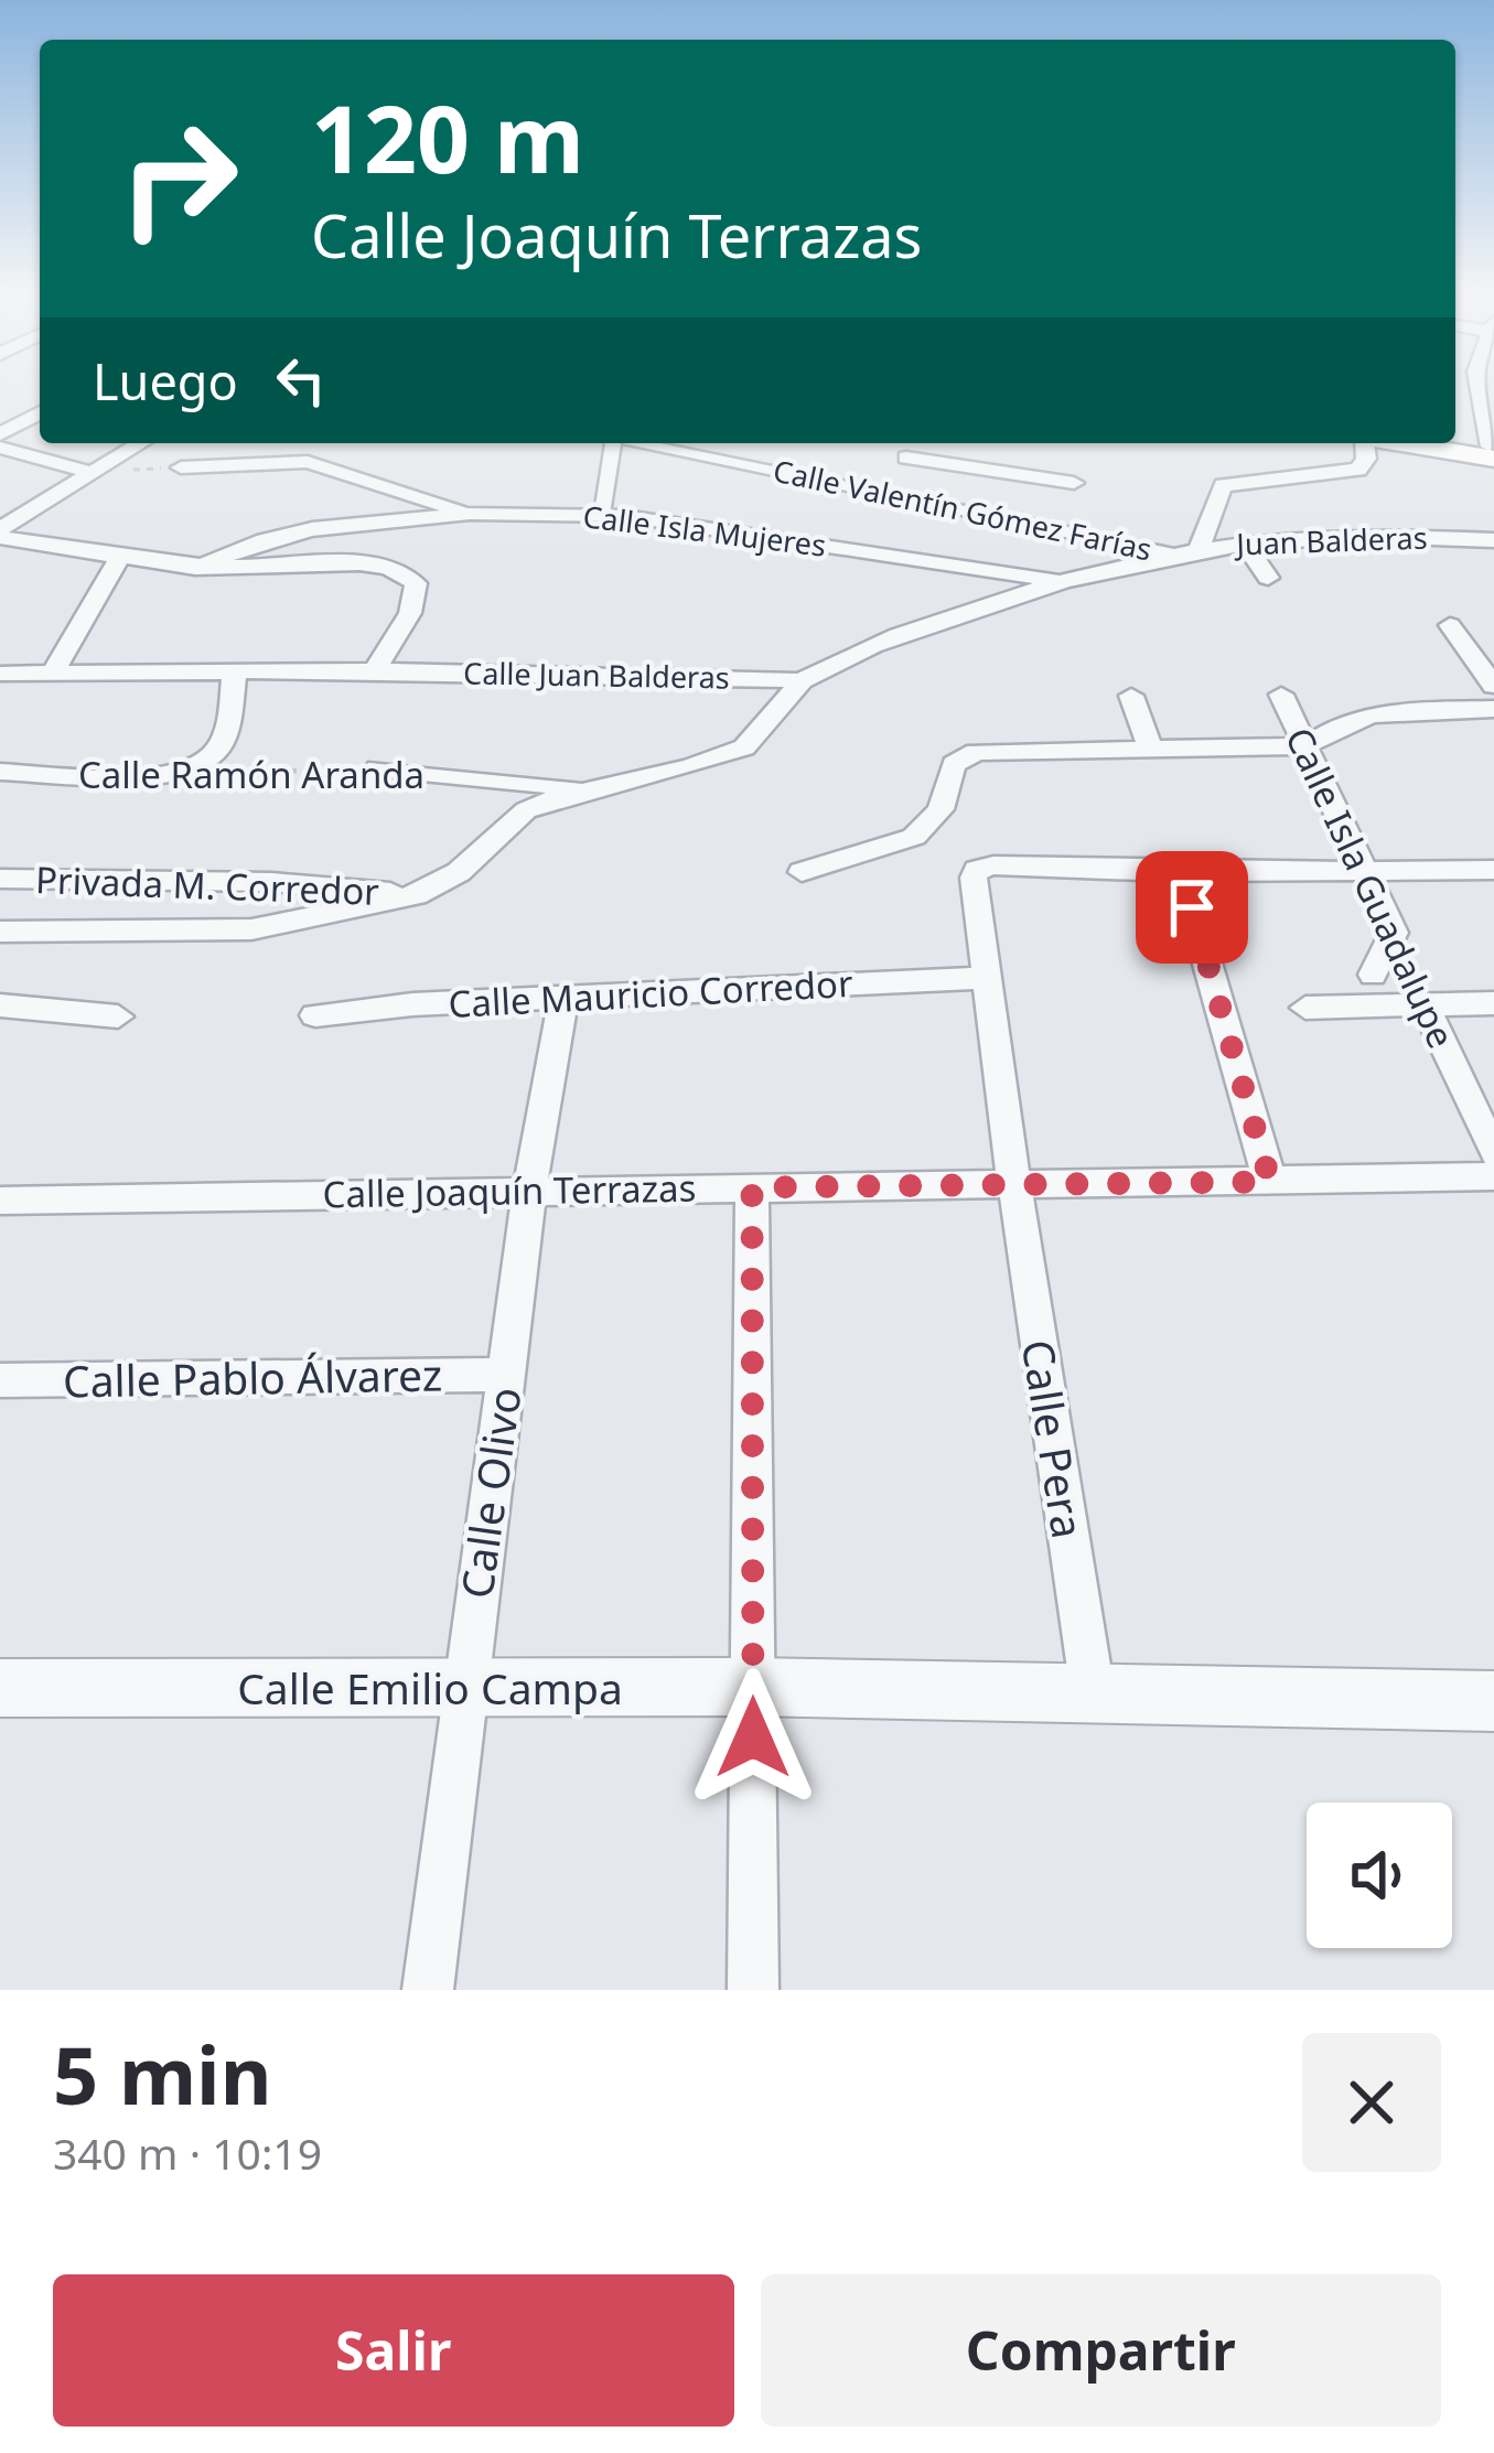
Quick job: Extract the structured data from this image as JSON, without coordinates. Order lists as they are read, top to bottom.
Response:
{
  "streets": {
    "street": [
      "Calle Valentín Gómez Farías",
      "Calle Isla Mujeres",
      "Juan Balderas",
      "Calle Juan Balderas",
      "Calle Ramón Aranda",
      "Privada M. Corredor",
      "Calle Isla Guadalupe",
      "Calle Mauricio Corredor",
      "Calle Joaquín Terrazas",
      "Calle Pablo Álvarez",
      "Calle Pera",
      "Calle Olivo",
      "Calle Emilio Campa"
    ]
  },
  "crossings": [
    ["Calle Valentín Gómez Farías", "Juan Balderas"],
    ["Calle Valentín Gómez Farías", "Calle Juan Balderas"],
    ["Calle Isla Mujeres", "Calle Juan Balderas"],
    ["Juan Balderas", "Calle Juan Balderas"],
    ["Calle Mauricio Corredor", "Calle Pera"],
    ["Calle Mauricio Corredor", "Calle Olivo"],
    ["Calle Joaquín Terrazas", "Calle Pera"],
    ["Calle Joaquín Terrazas", "Calle Olivo"],
    ["Calle Pablo Álvarez", "Calle Olivo"],
    ["Calle Pera", "Calle Emilio Campa"],
    ["Calle Olivo", "Calle Emilio Campa"]
  ],
  "page": {
    "turn": ["120 m", "Calle Joaquín Terrazas"],
    "then": "Luego",
    "heading": ["5 min", "340 m · 10:19"],
    "buttons": ["Salir", "Compartir"]
  }
}
